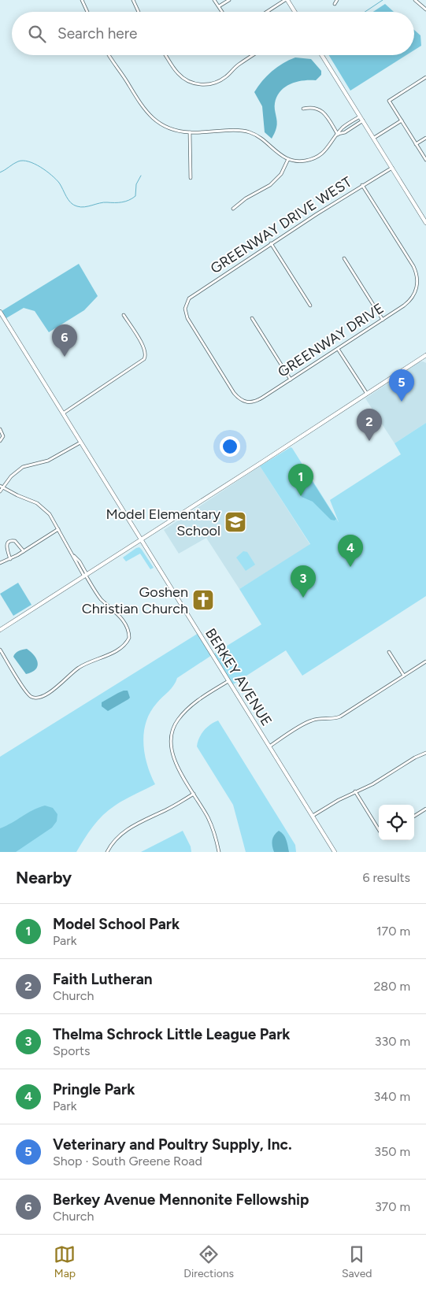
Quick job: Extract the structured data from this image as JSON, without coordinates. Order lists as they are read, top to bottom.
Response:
{
  "streets": {
    "street": ["GREENWAY DRIVE WEST", "GREENWAY DRIVE", "BERKEY AVENUE"]
  },
  "crossings": [
    ["GREENWAY DRIVE WEST", "GREENWAY DRIVE"]
  ],
  "places": {
    "school or university": ["Model Elementary School"],
    "church": ["Goshen Christian Church"]
  },
  "page": {
    "search": "Search here",
    "pins": [
      "6",
      "5",
      "2",
      "1",
      "4",
      "3"
    ],
    "heading": ["Nearby", "6 results"],
    "list": [
      {
        "mark": "1",
        "name": "Model School Park",
        "note": "Park",
        "value": "170 m"
      },
      {
        "mark": "2",
        "name": "Faith Lutheran",
        "note": "Church",
        "value": "280 m"
      },
      {
        "mark": "3",
        "name": "Thelma Schrock Little League Park",
        "note": "Sports",
        "value": "330 m"
      },
      {
        "mark": "4",
        "name": "Pringle Park",
        "note": "Park",
        "value": "340 m"
      },
      {
        "mark": "5",
        "name": "Veterinary and Poultry Supply, Inc.",
        "note": "Shop · South Greene Road",
        "value": "350 m"
      },
      {
        "mark": "6",
        "name": "Berkey Avenue Mennonite Fellowship",
        "note": "Church",
        "value": "370 m"
      }
    ],
    "nav": ["Map", "Directions", "Saved"]
  }
}
